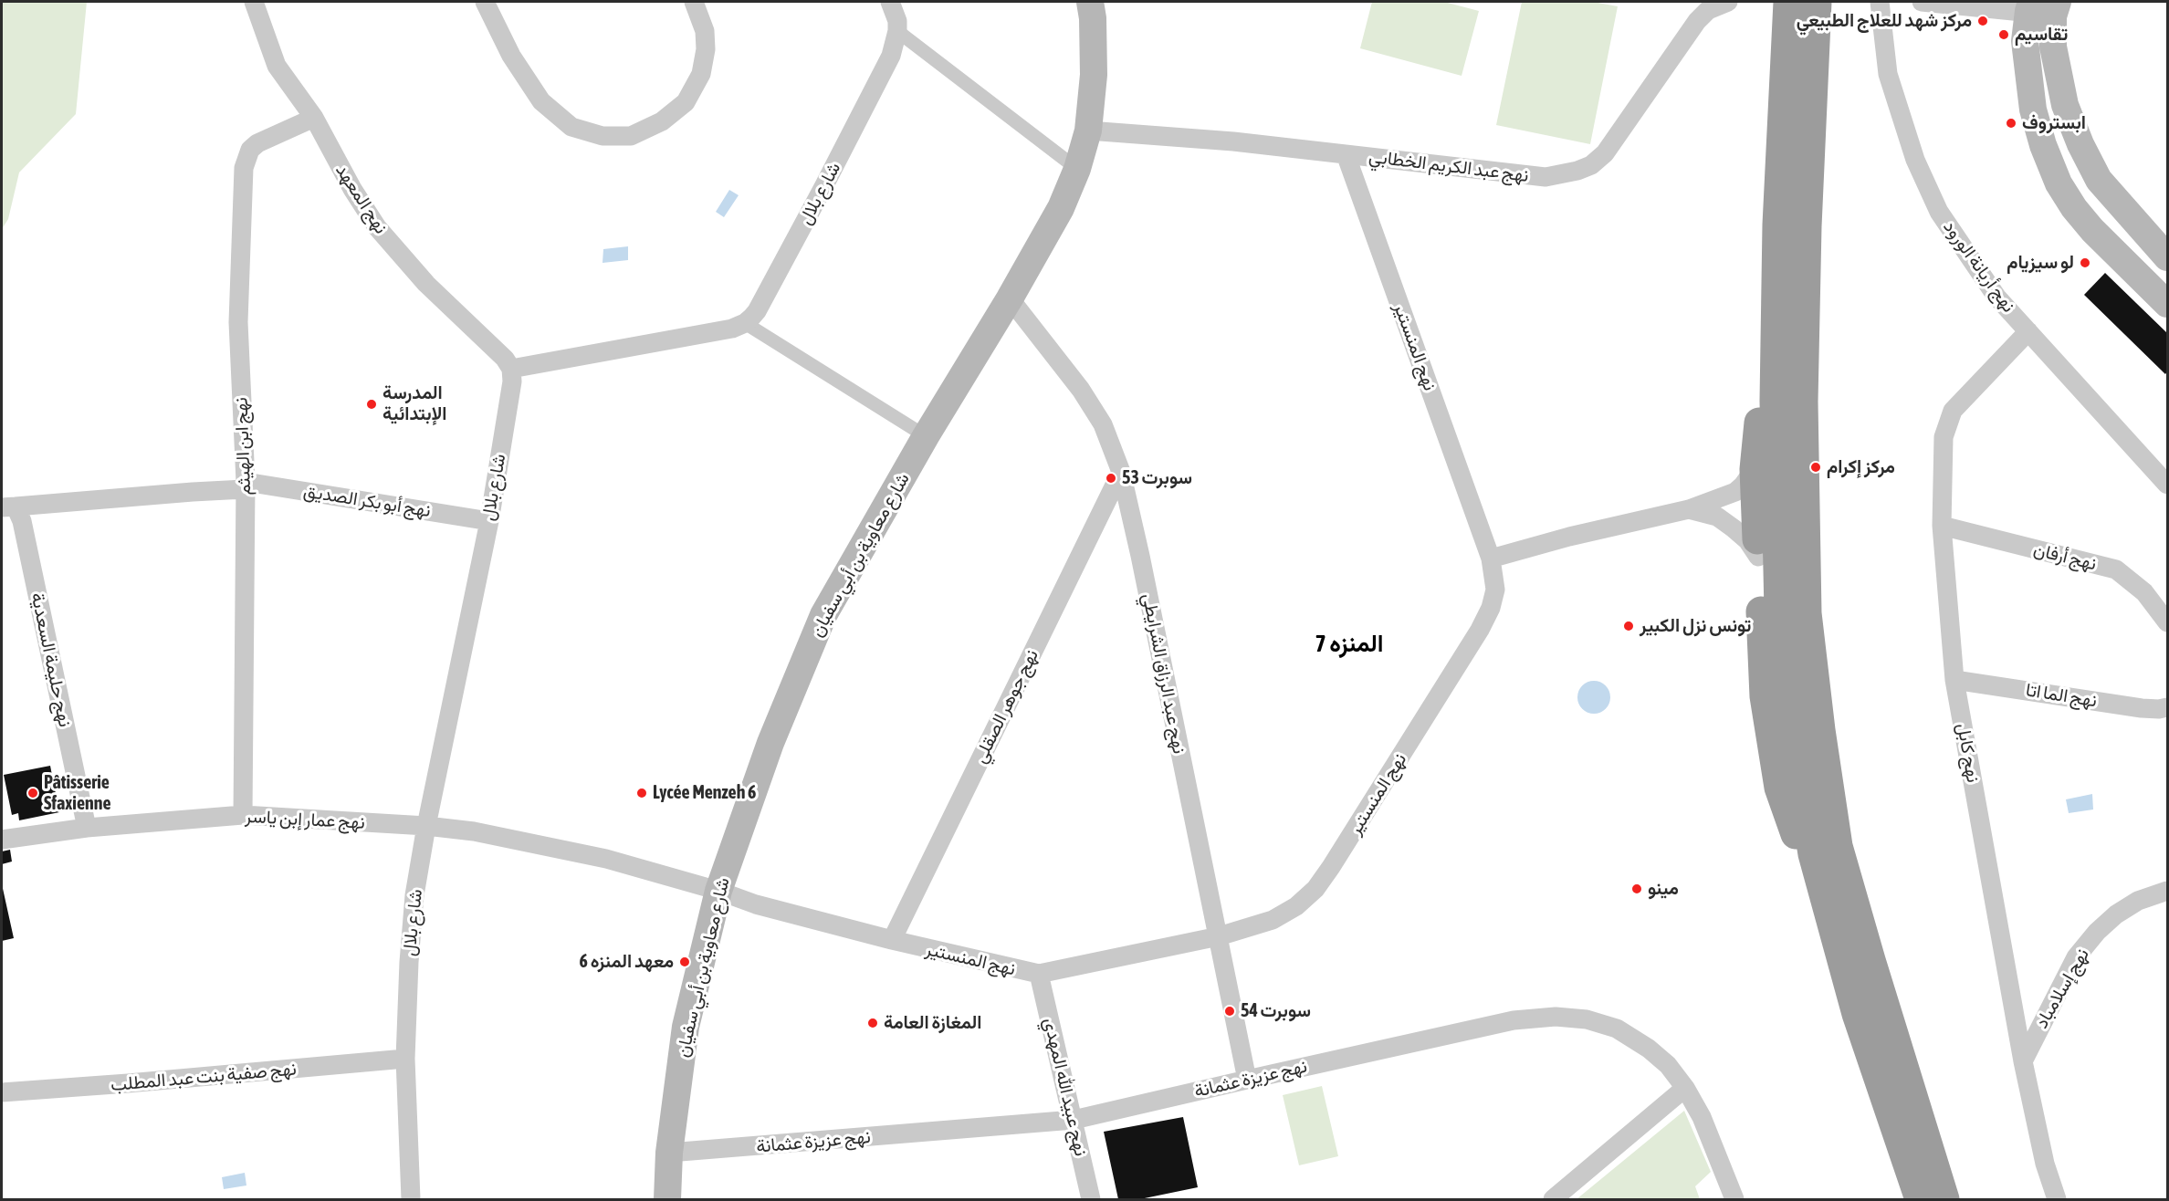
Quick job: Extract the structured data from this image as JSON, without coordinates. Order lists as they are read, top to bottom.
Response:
{
  "streets": {
    "main road": ["شارع معاوية بن أبي سفيان"],
    "street": [
      "نهج عبد الكريم الخطابي",
      "شارع بلال",
      "نهج المعهد",
      "نهج أريانة الورود",
      "نهج المنستير",
      "نهج ابن الهيثم",
      "نهج أبو بكر الصديق",
      "نهج أرفان",
      "نهج حليمة السعدية",
      "نهج عبد الرزاق الشرايطي",
      "نهج الما اتا",
      "نهج جوهر الصقلي",
      "نهج كابل",
      "نهج عمار إبن ياسر",
      "نهج إسلامباد",
      "نهج صفية بنت عبد المطلب",
      "نهج عزيزة عثمانة",
      "نهج عبيد الله المهدي"
    ]
  },
  "crossings": [
    ["نهج عبد الكريم الخطابي", "نهج المنستير"],
    ["نهج عبد الكريم الخطابي", "شارع معاوية بن أبي سفيان"],
    ["شارع بلال", "نهج المعهد"],
    ["شارع بلال", "نهج أبو بكر الصديق"],
    ["شارع بلال", "نهج عمار إبن ياسر"],
    ["شارع بلال", "نهج صفية بنت عبد المطلب"],
    ["نهج المعهد", "نهج ابن الهيثم"],
    ["نهج أريانة الورود", "نهج كابل"],
    ["نهج المنستير", "شارع معاوية بن أبي سفيان"],
    ["نهج المنستير", "نهج عبد الرزاق الشرايطي"],
    ["نهج المنستير", "نهج جوهر الصقلي"],
    ["نهج المنستير", "نهج عمار إبن ياسر"],
    ["نهج المنستير", "نهج عبيد الله المهدي"],
    ["نهج ابن الهيثم", "نهج أبو بكر الصديق"],
    ["نهج ابن الهيثم", "نهج عمار إبن ياسر"],
    ["نهج أبو بكر الصديق", "نهج حليمة السعدية"],
    ["شارع معاوية بن أبي سفيان", "نهج عبد الرزاق الشرايطي"],
    ["شارع معاوية بن أبي سفيان", "نهج عمار إبن ياسر"],
    ["شارع معاوية بن أبي سفيان", "نهج عزيزة عثمانة"],
    ["نهج أرفان", "نهج كابل"],
    ["نهج حليمة السعدية", "نهج عمار إبن ياسر"],
    ["نهج عبد الرزاق الشرايطي", "نهج جوهر الصقلي"],
    ["نهج عبد الرزاق الشرايطي", "نهج عزيزة عثمانة"],
    ["نهج الما اتا", "نهج كابل"],
    ["نهج كابل", "نهج إسلامباد"],
    ["نهج عزيزة عثمانة", "نهج عبيد الله المهدي"]
  ],
  "districts": ["المنزه 7"],
  "places": [
    "مركز شهد للعلاج الطبيعي",
    "تقاسيم",
    "ابستروف",
    "لو سيزيام",
    "المدرسة الإبتدائية",
    "مركز إكرام",
    "سوبرت 53",
    "تونس نزل الكبير",
    "Pâtisserie Sfaxienne",
    "Lycée Menzeh 6",
    "مينو",
    "معهد المنزه 6",
    "سوبرت 54",
    "المغازة العامة"
  ]
}
